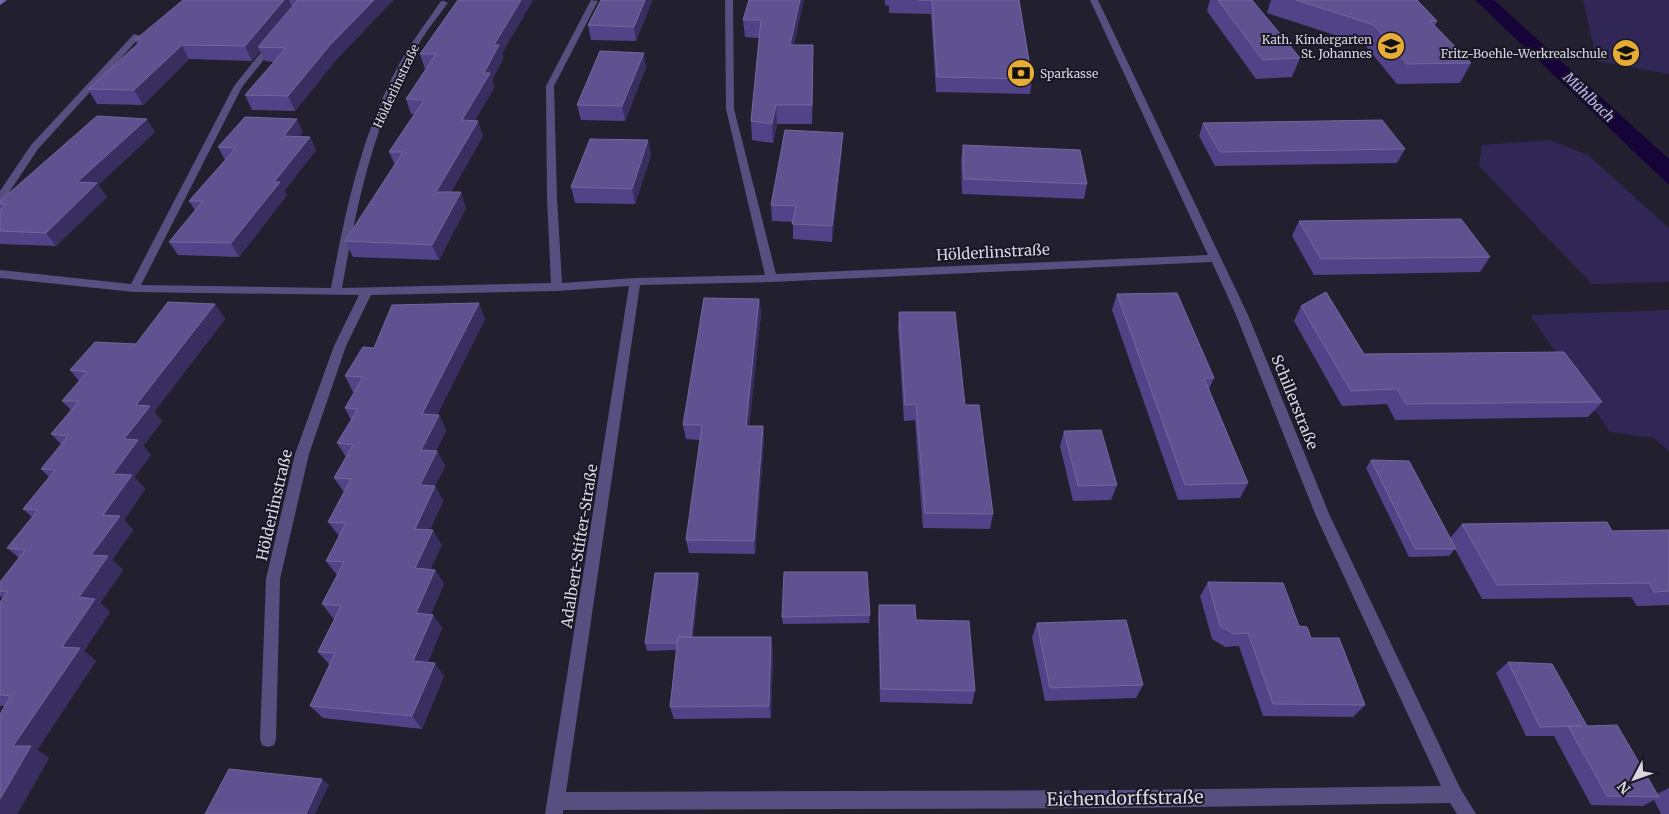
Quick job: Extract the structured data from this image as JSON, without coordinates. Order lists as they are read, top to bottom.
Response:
{
  "streets": {
    "street": [
      "Hölderlinstraße",
      "Schillerstraße",
      "Adalbert-Stifter-Straße",
      "Eichendorffstraße"
    ]
  },
  "crossings": [
    ["Hölderlinstraße", "Schillerstraße"],
    ["Hölderlinstraße", "Adalbert-Stifter-Straße"],
    ["Schillerstraße", "Eichendorffstraße"],
    ["Adalbert-Stifter-Straße", "Eichendorffstraße"]
  ],
  "water": ["Mühlbach"],
  "places": {
    "school or university": ["Kath. Kindergarten St. Johannes", "Fritz-Boehle-Werkrealschule"],
    "bank": ["Sparkasse"]
  },
  "north": "bottom left"
}
